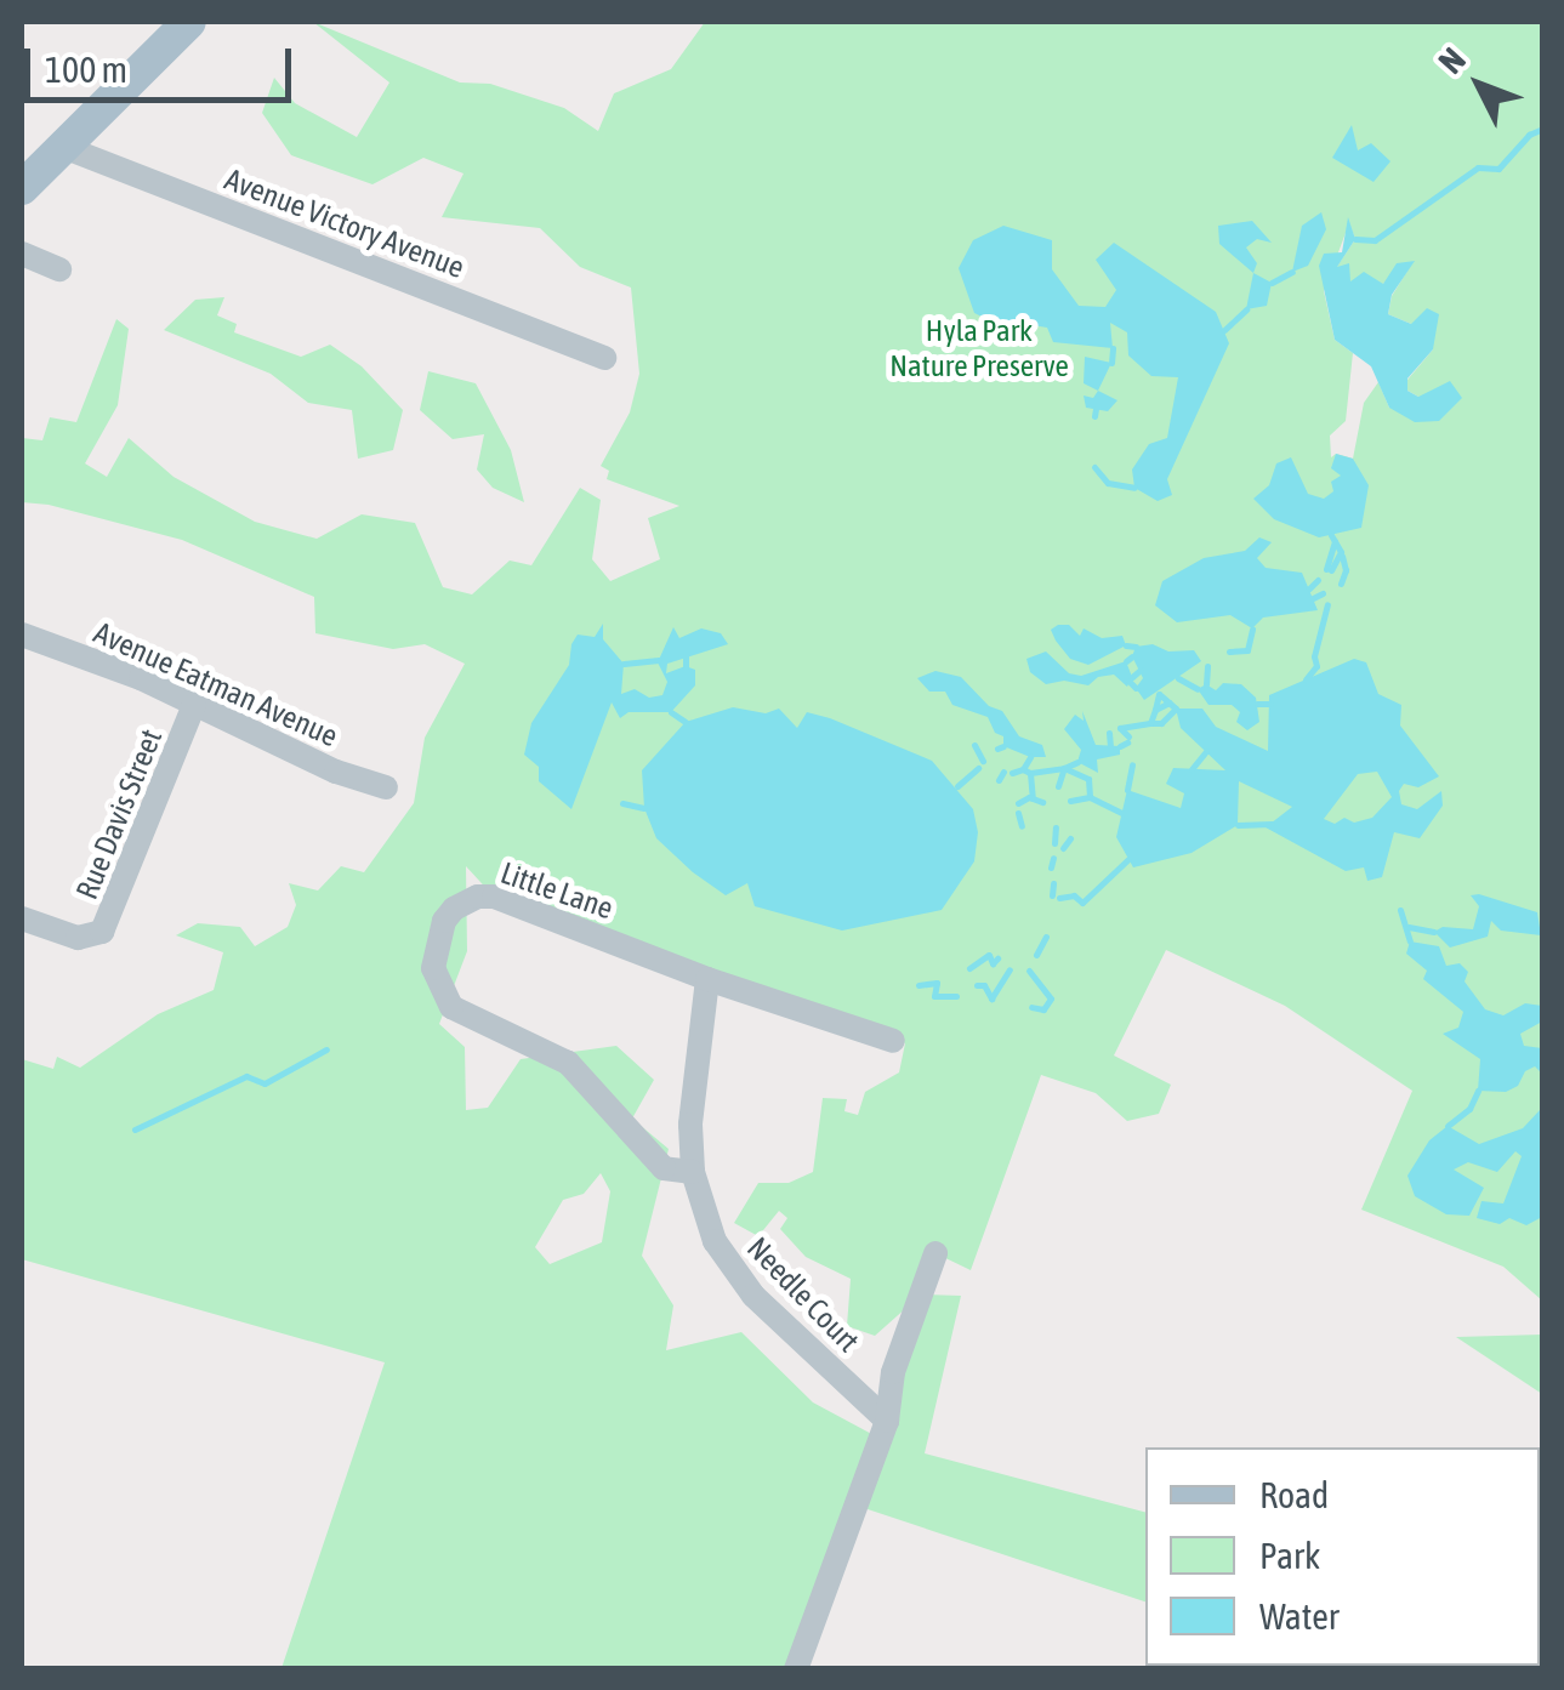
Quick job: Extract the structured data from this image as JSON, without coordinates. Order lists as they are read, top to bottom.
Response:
{
  "streets": {
    "street": [
      "Avenue Victory Avenue",
      "Avenue Eatman Avenue",
      "Rue Davis Street",
      "Little Lane",
      "Needle Court"
    ]
  },
  "crossings": [
    ["Avenue Eatman Avenue", "Rue Davis Street"],
    ["Little Lane", "Needle Court"]
  ],
  "parks": ["Hyla Park Nature Preserve"],
  "legend": ["Road", "Park", "Water"],
  "scale_bar": "100 m",
  "north": "top left"
}
